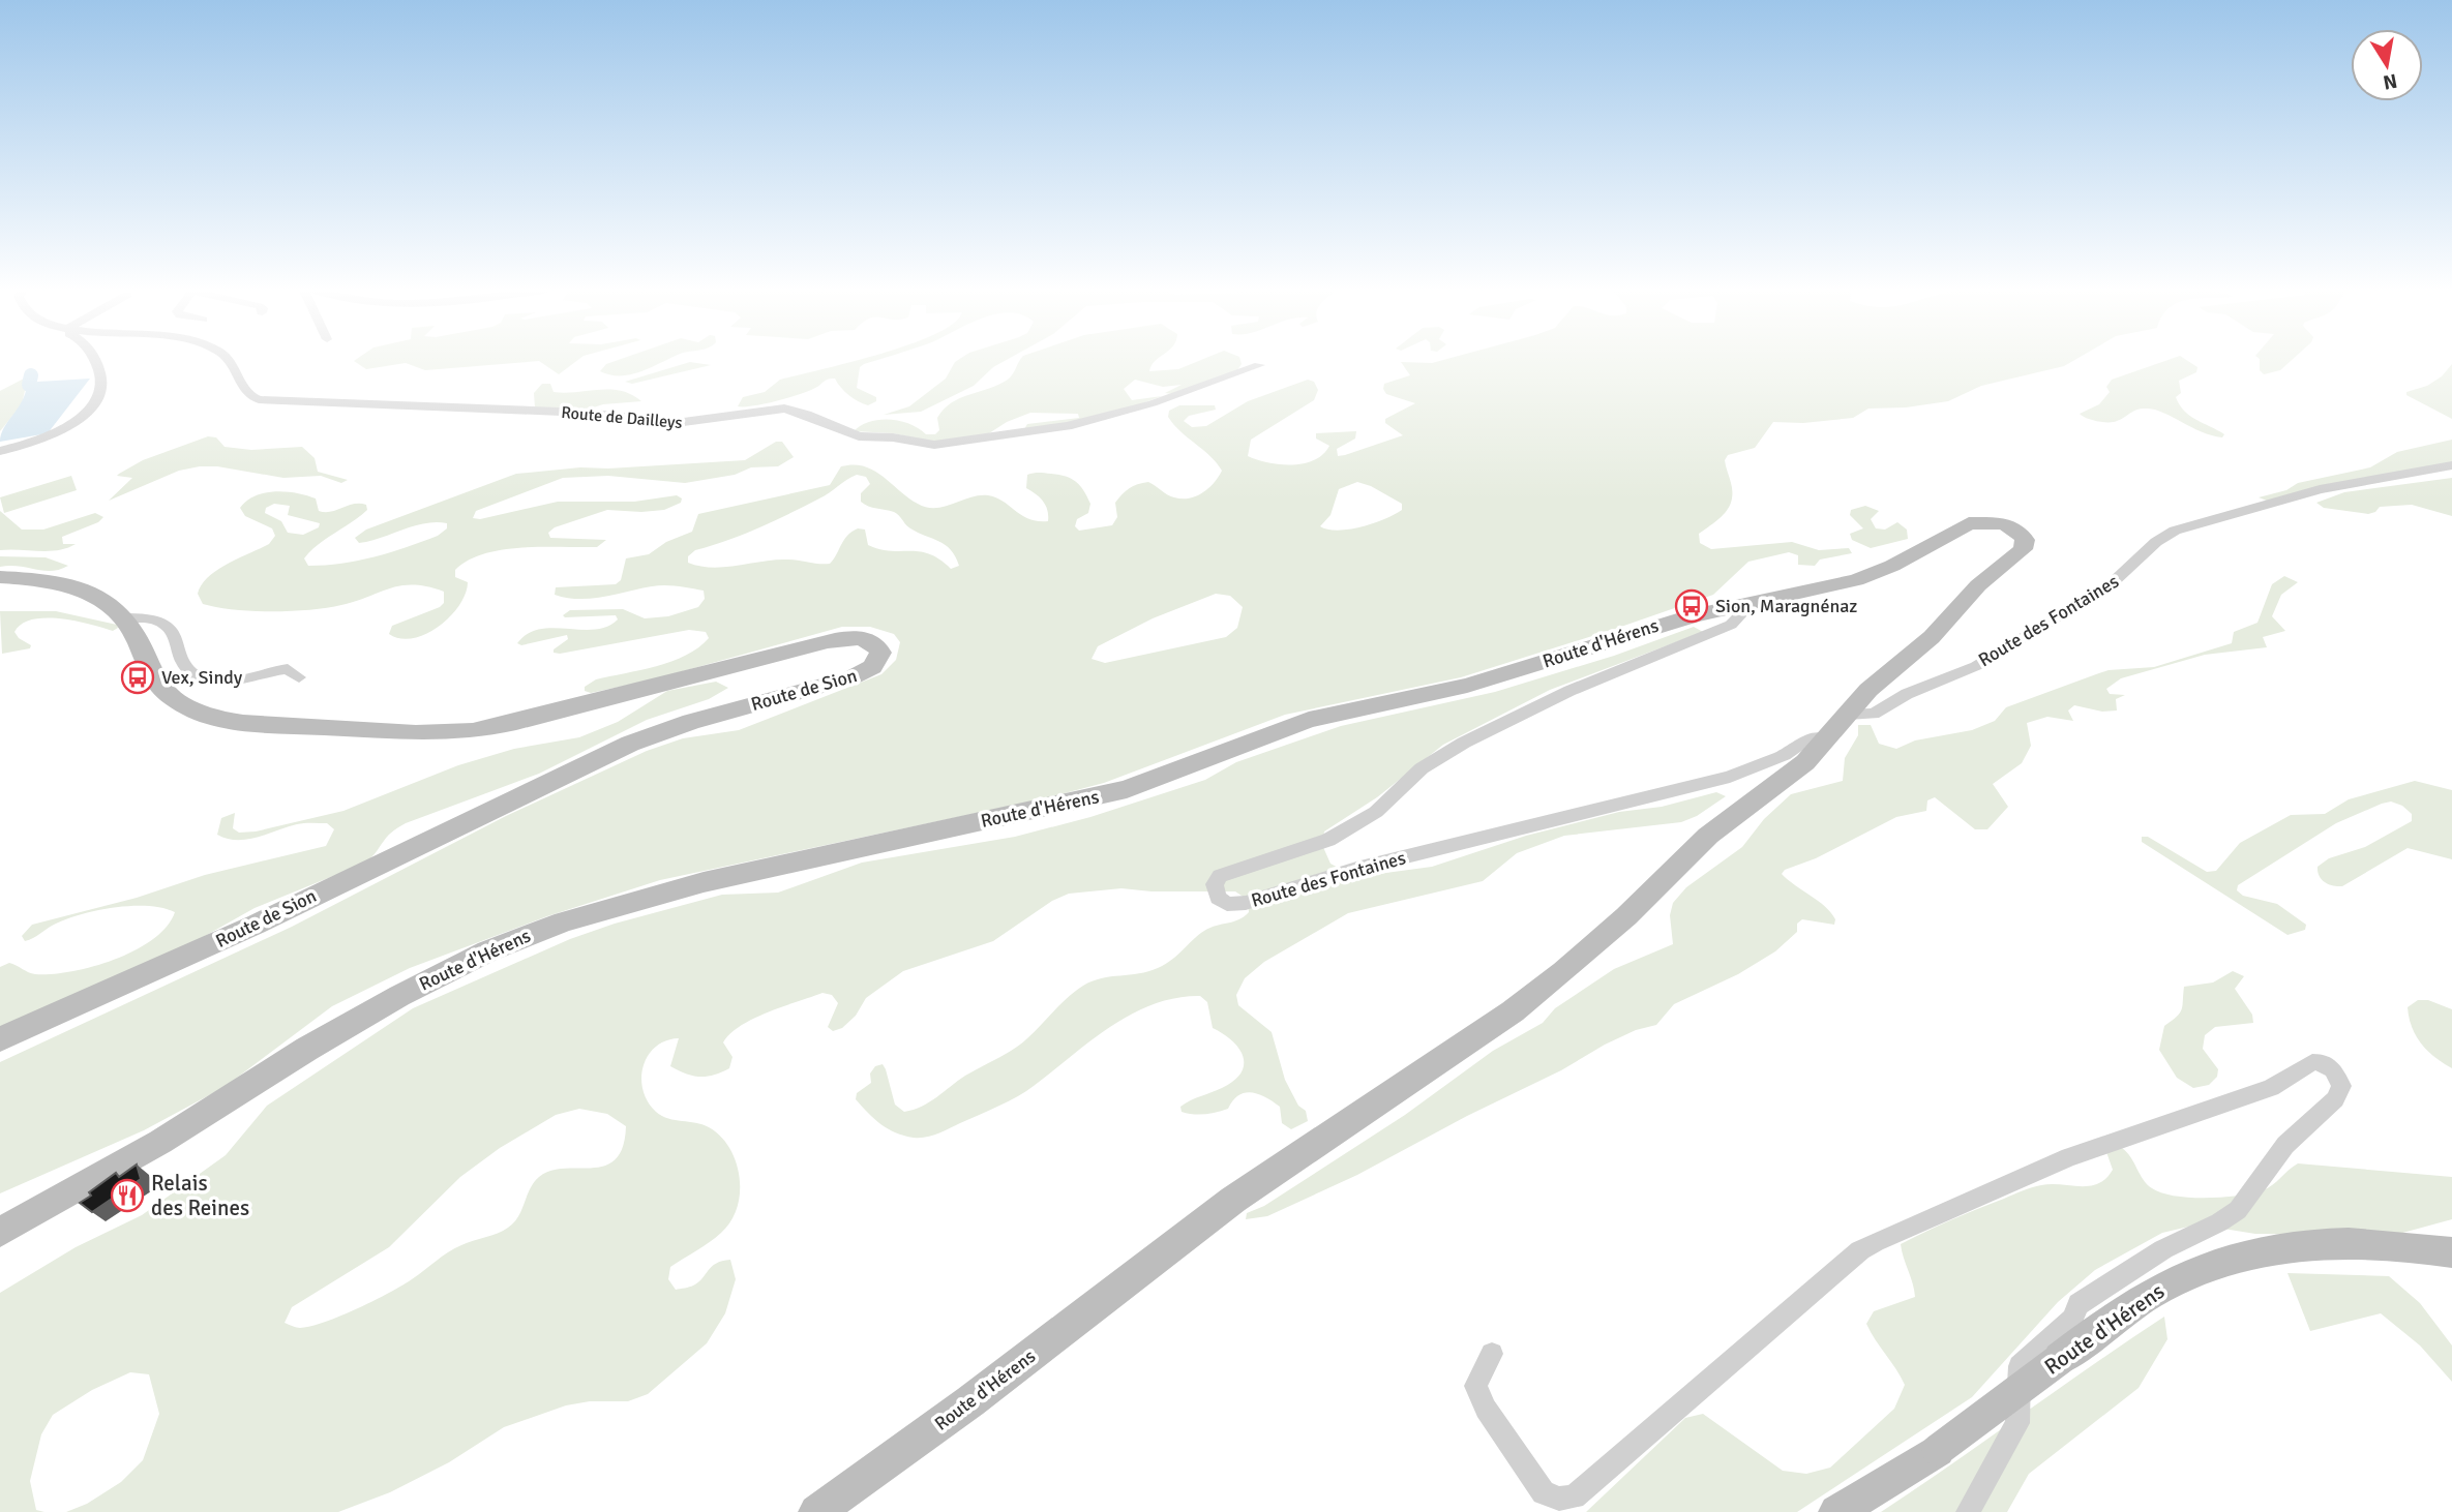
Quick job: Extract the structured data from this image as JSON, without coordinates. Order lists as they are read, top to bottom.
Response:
{
  "streets": {
    "main road": ["Route d'Hérens", "Route de Sion"],
    "street": ["Route de Dailleys", "Route des Fontaines"]
  },
  "crossings": [
    ["Route des Fontaines", "Route d'Hérens"]
  ],
  "places": {
    "bus stop": ["Sion, Maragnénaz", "Vex, Sindy"],
    "restaurant": ["Relais des Reines"]
  },
  "north": "bottom"
}
